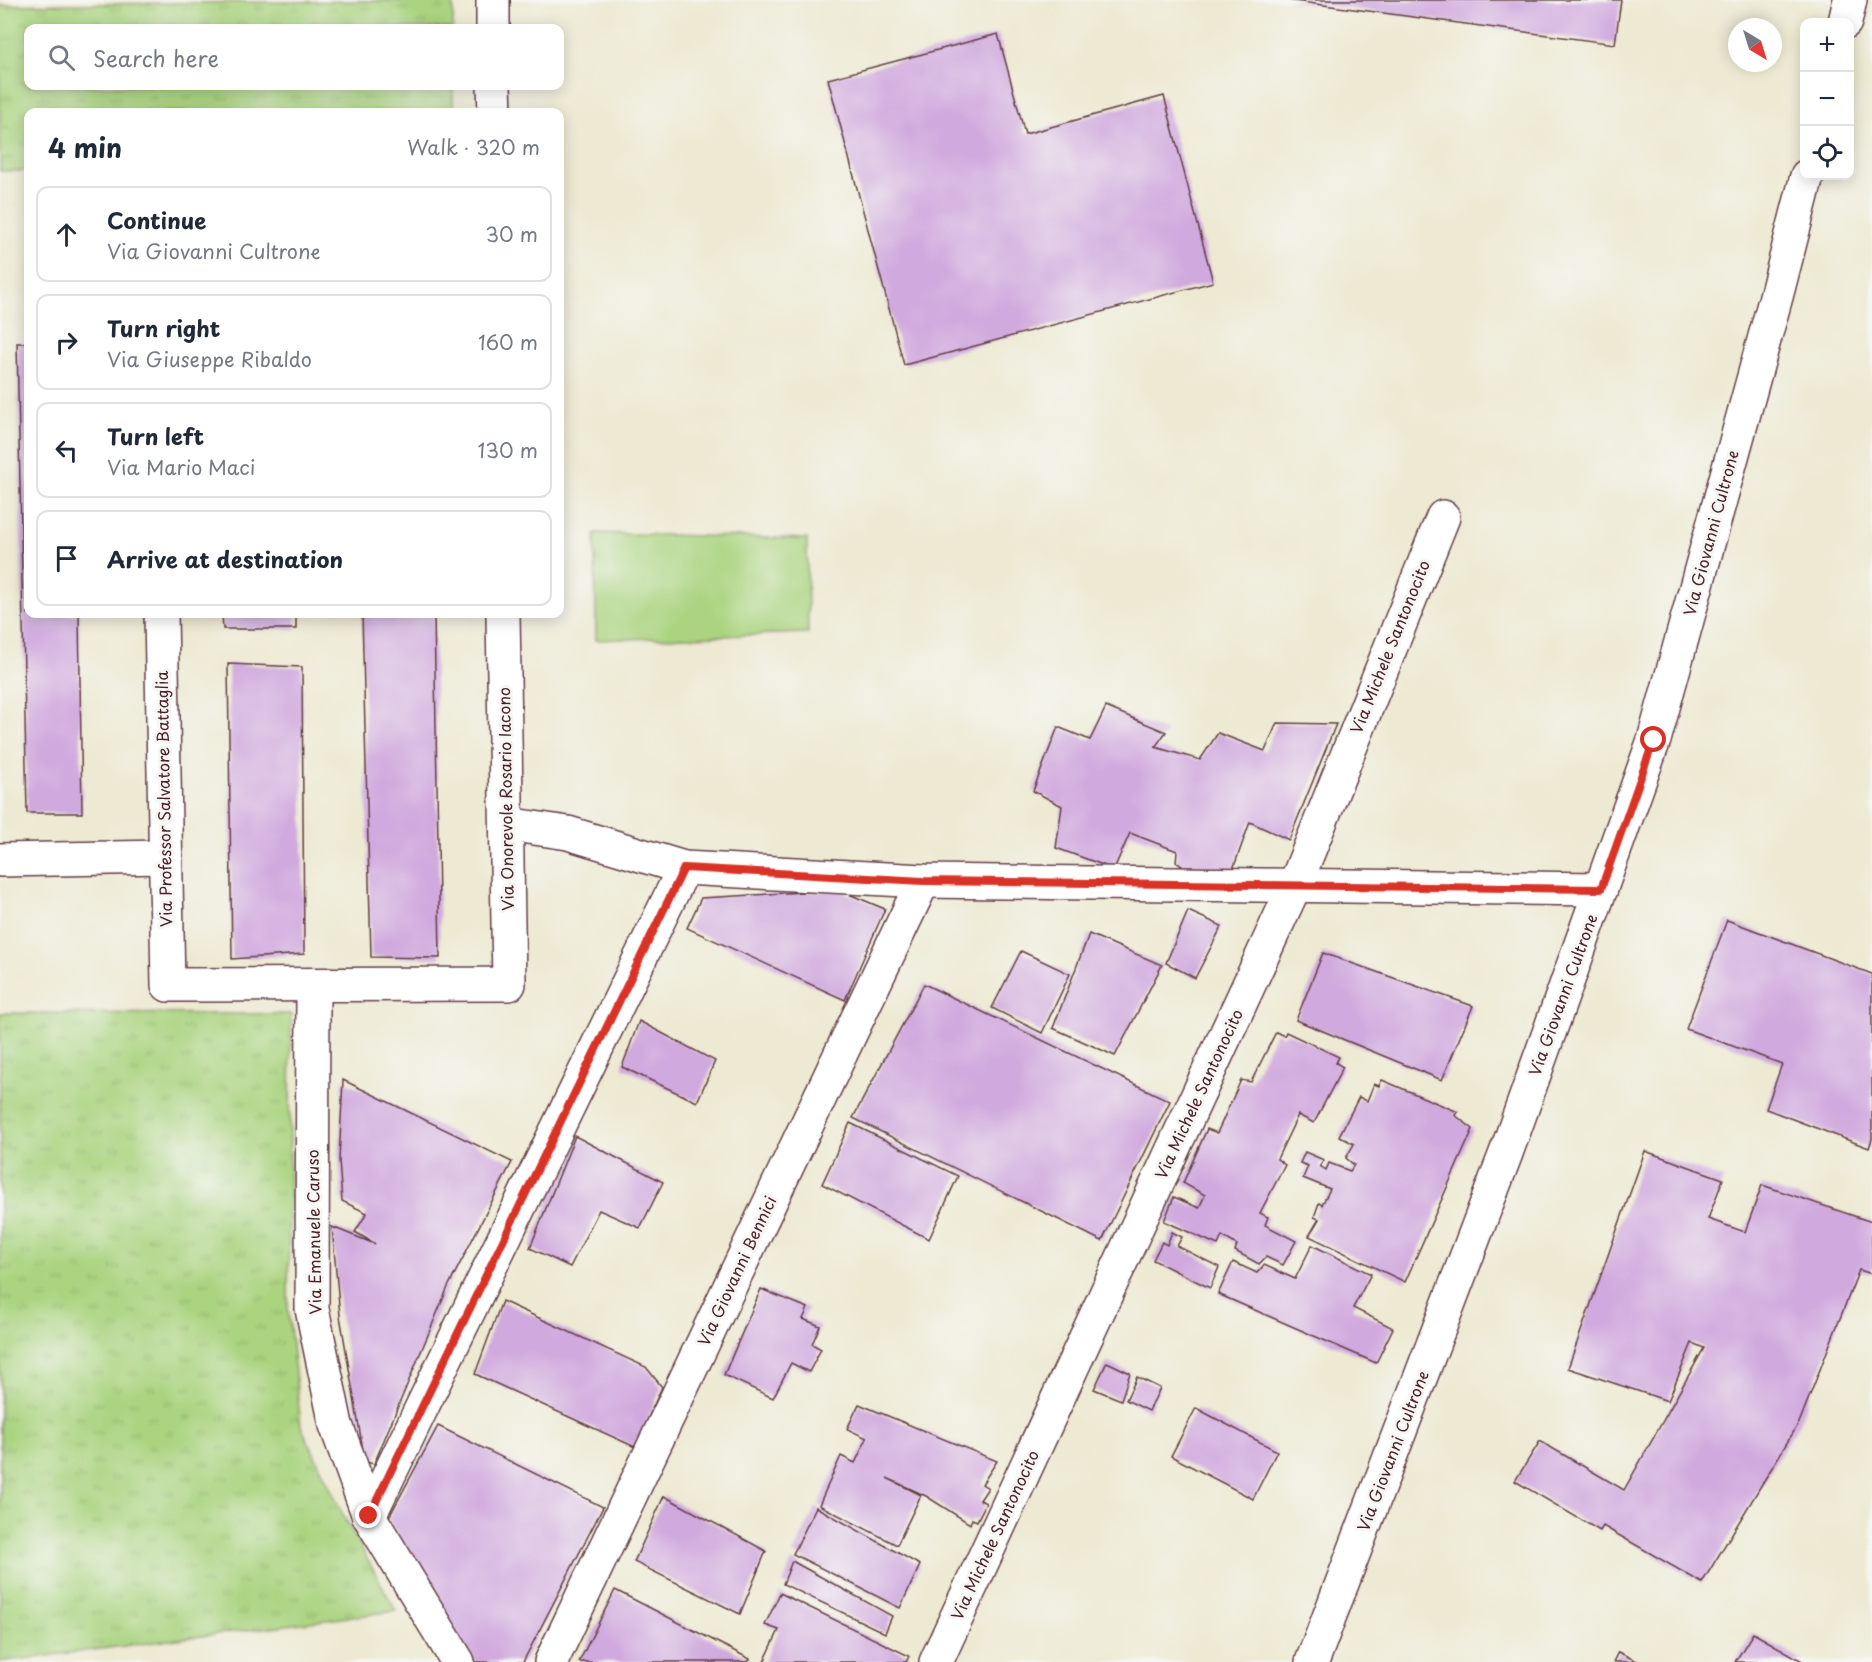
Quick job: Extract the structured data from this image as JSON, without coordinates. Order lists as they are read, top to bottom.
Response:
{
  "streets": {
    "street": [
      "Via Giovanni Cultrone",
      "Via Michele Santonocito",
      "Via Professor Salvatore Battaglia",
      "Via Onorevole Rosario Iacono",
      "Via Emanuele Caruso",
      "Via Giovanni Bennici"
    ]
  },
  "crossings": [
    ["Via Professor Salvatore Battaglia", "Via Onorevole Rosario Iacono"],
    ["Via Professor Salvatore Battaglia", "Via Emanuele Caruso"],
    ["Via Onorevole Rosario Iacono", "Via Emanuele Caruso"]
  ],
  "north": "bottom right",
  "page": {
    "map_buttons": ["+", "−"],
    "search": "Search here",
    "heading": ["4 min", "Walk · 320 m"],
    "list": [
      ["Continue", "Via Giovanni Cultrone", "30 m"],
      ["Turn right", "Via Giuseppe Ribaldo", "160 m"],
      ["Turn left", "Via Mario Maci", "130 m"],
      "Arrive at destination"
    ]
  }
}
